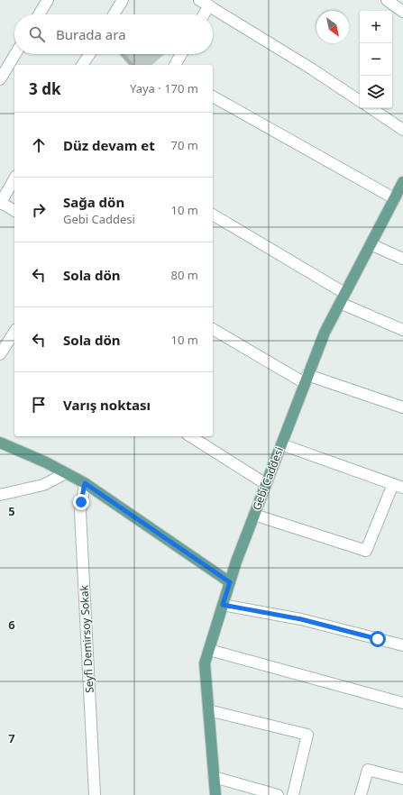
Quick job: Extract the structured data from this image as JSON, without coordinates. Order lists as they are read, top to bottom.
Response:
{
  "streets": {
    "main road": ["Gebi Caddesi"],
    "street": ["Seyfi Demirsoy Sokak"]
  },
  "north": "bottom right",
  "page": {
    "map_buttons": ["+", "−"],
    "search": "Burada ara",
    "heading": ["3 dk", "Yaya · 170 m"],
    "list": [
      ["Düz devam et", "70 m"],
      ["Sağa dön", "Gebi Caddesi", "10 m"],
      ["Sola dön", "80 m"],
      ["Sola dön", "10 m"],
      "Varış noktası"
    ]
  },
  "grid": {
    "rows": ["5", "6", "7"]
  }
}
